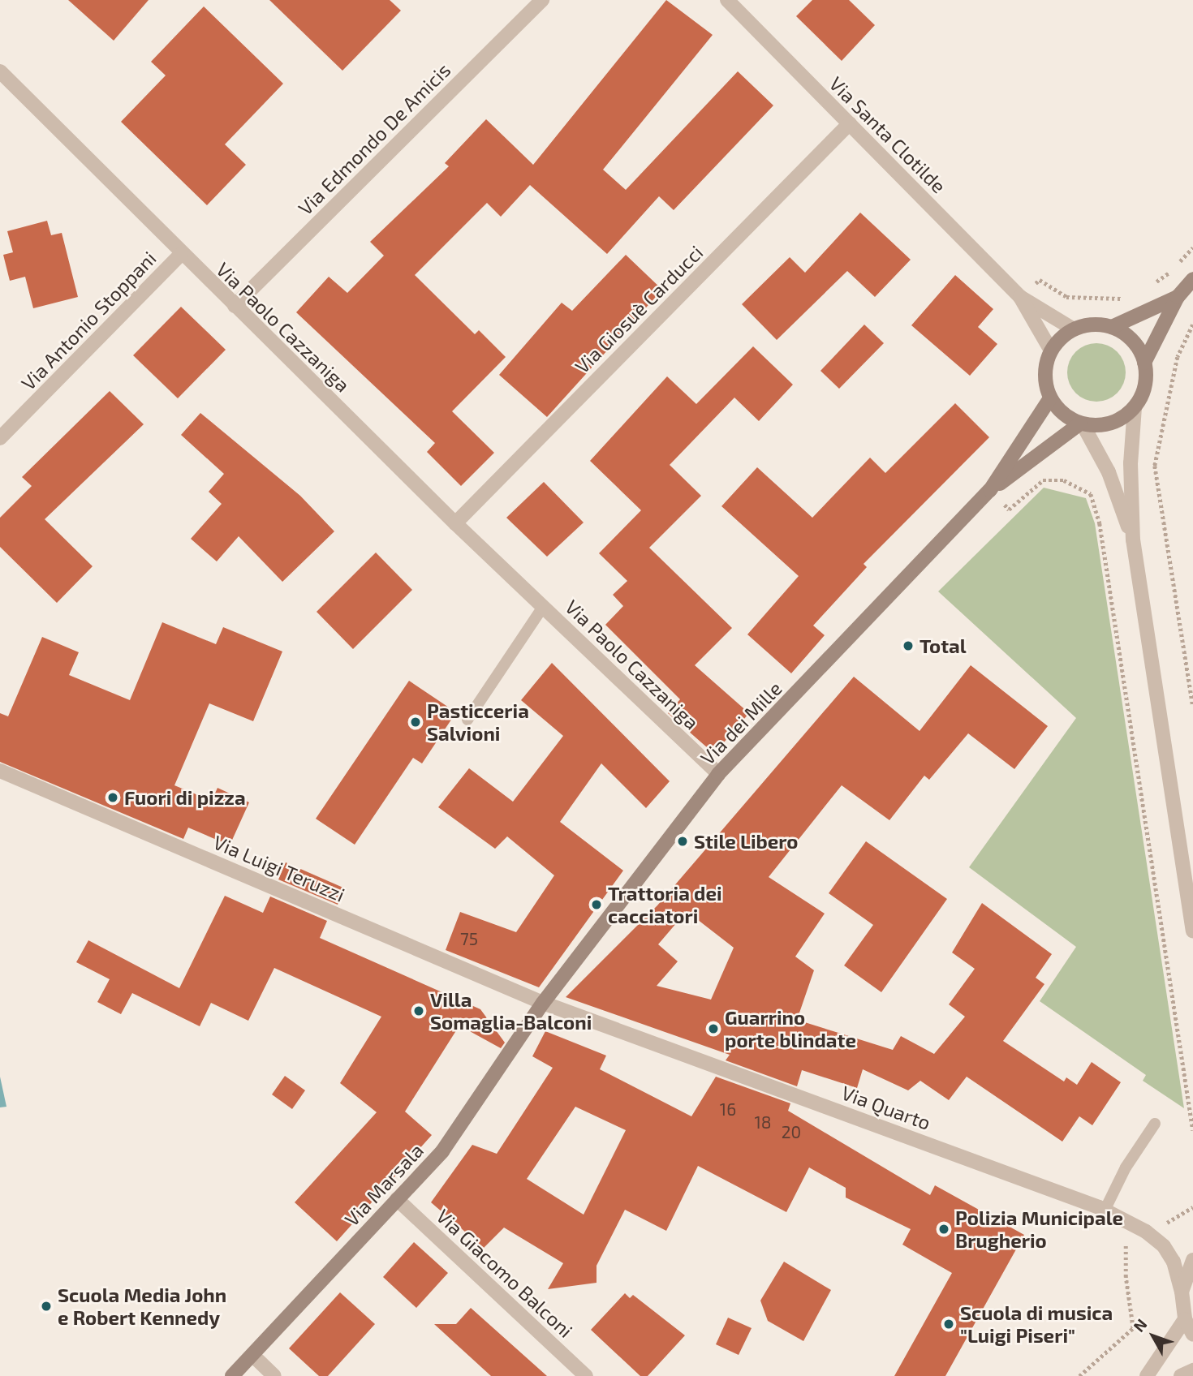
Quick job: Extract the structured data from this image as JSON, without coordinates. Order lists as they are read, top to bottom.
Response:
{
  "streets": {
    "main road": ["Via dei Mille", "Via Marsala"],
    "street": [
      "Via Santa Clotilde",
      "Via Edmondo De Amicis",
      "Via Giosuè Carducci",
      "Via Antonio Stoppani",
      "Via Paolo Cazzaniga",
      "Via Luigi Teruzzi",
      "Via Quarto",
      "Via Giacomo Balconi"
    ]
  },
  "crossings": [
    ["Via Santa Clotilde", "Via Giosuè Carducci"],
    ["Via Santa Clotilde", "Via dei Mille"],
    ["Via Edmondo De Amicis", "Via Paolo Cazzaniga"],
    ["Via Giosuè Carducci", "Via Paolo Cazzaniga"],
    ["Via Antonio Stoppani", "Via Paolo Cazzaniga"],
    ["Via Paolo Cazzaniga", "Via dei Mille"],
    ["Via dei Mille", "Via Luigi Teruzzi"],
    ["Via dei Mille", "Via Quarto"],
    ["Via dei Mille", "Via Marsala"],
    ["Via Luigi Teruzzi", "Via Quarto"],
    ["Via Luigi Teruzzi", "Via Marsala"],
    ["Via Quarto", "Via Marsala"],
    ["Via Marsala", "Via Giacomo Balconi"]
  ],
  "places": [
    "Total",
    "Pasticceria Salvioni",
    "Fuori di pizza",
    "Stile Libero",
    "Trattoria dei cacciatori",
    "Villa Somaglia-Balconi",
    "Guarrino porte blindate",
    "Polizia Municipale Brugherio",
    "Scuola Media John e Robert Kennedy",
    "Scuola di musica \"Luigi Piseri\""
  ],
  "house_numbers": [
    "75",
    "16",
    "18",
    "20"
  ],
  "north": "top left"
}
